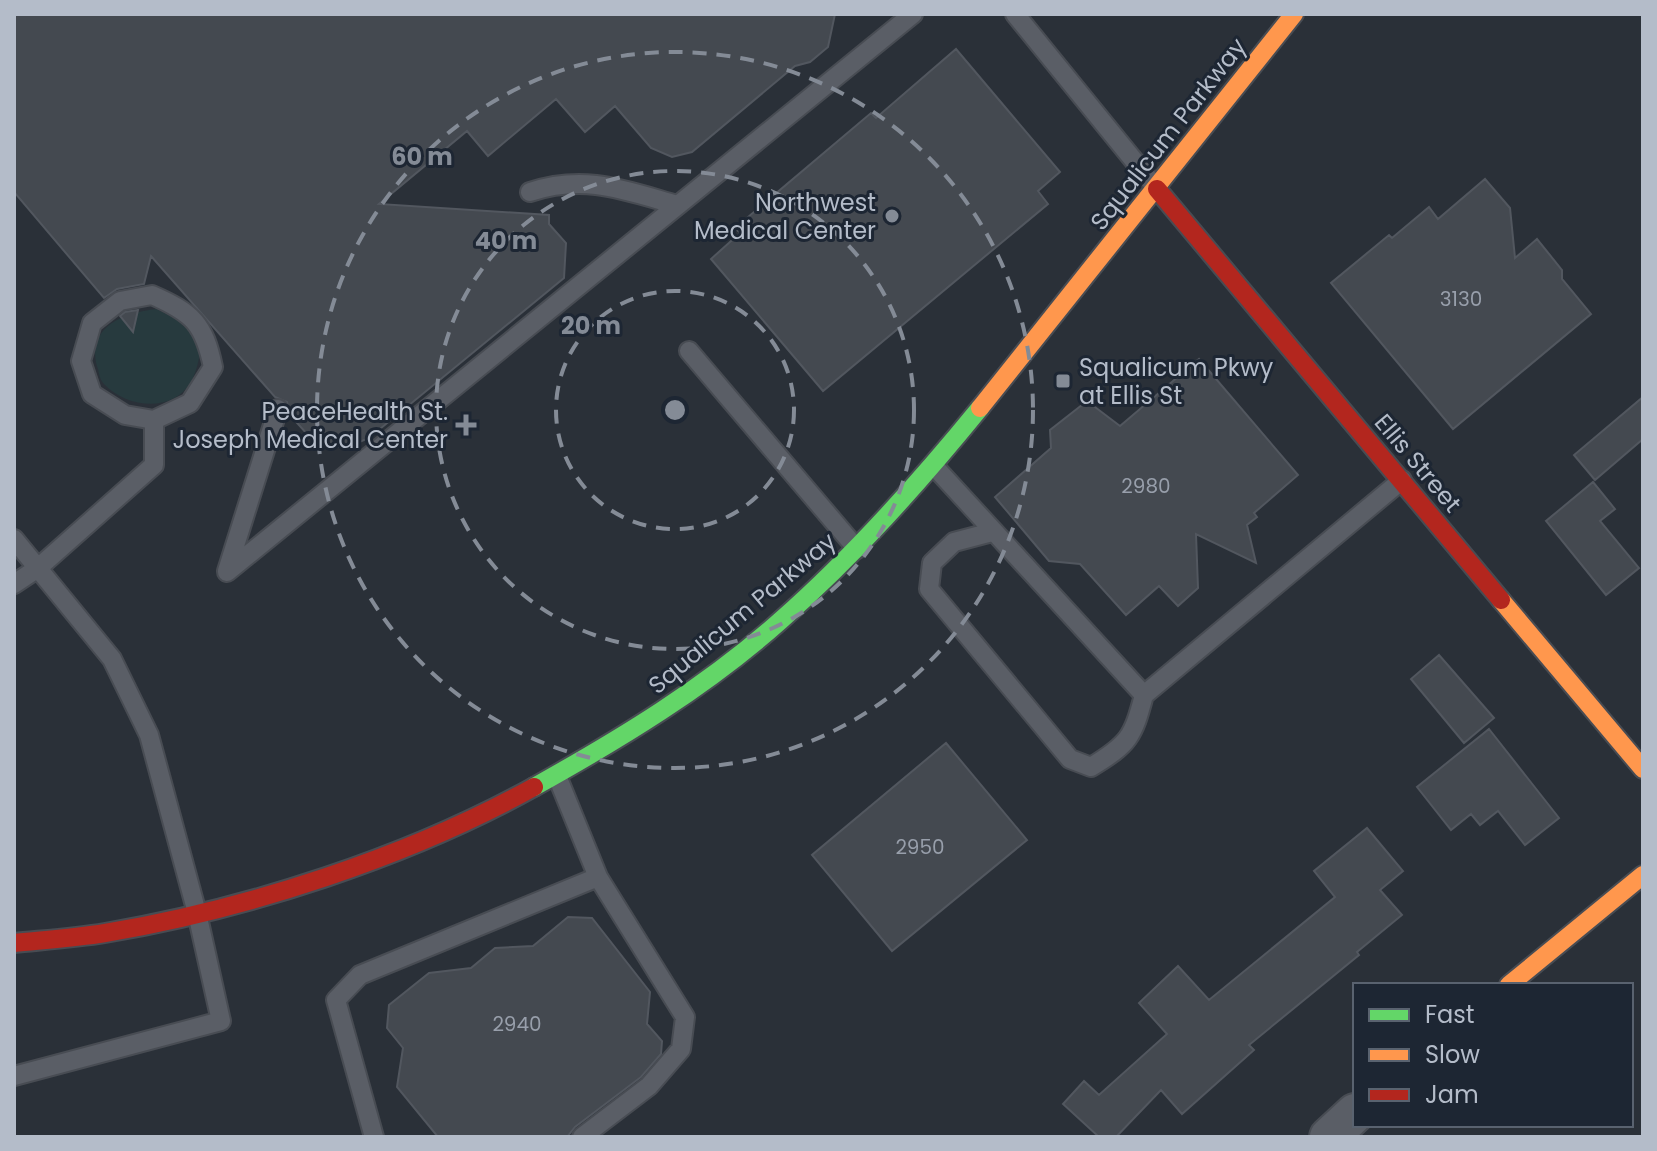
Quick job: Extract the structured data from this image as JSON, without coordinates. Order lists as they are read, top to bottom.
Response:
{
  "streets": {
    "street": ["Squalicum Parkway", "Ellis Street"]
  },
  "crossings": [
    ["Squalicum Parkway", "Ellis Street"]
  ],
  "places": {
    "other": ["Northwest Medical Center"],
    "transit": ["Squalicum Pkwy at Ellis St"],
    "health": ["PeaceHealth St. Joseph Medical Center"]
  },
  "house_numbers": [
    "3130",
    "2980",
    "2950",
    "2940"
  ],
  "legend": ["Fast", "Slow", "Jam"],
  "rings": ["60 m", "40 m", "20 m"]
}
